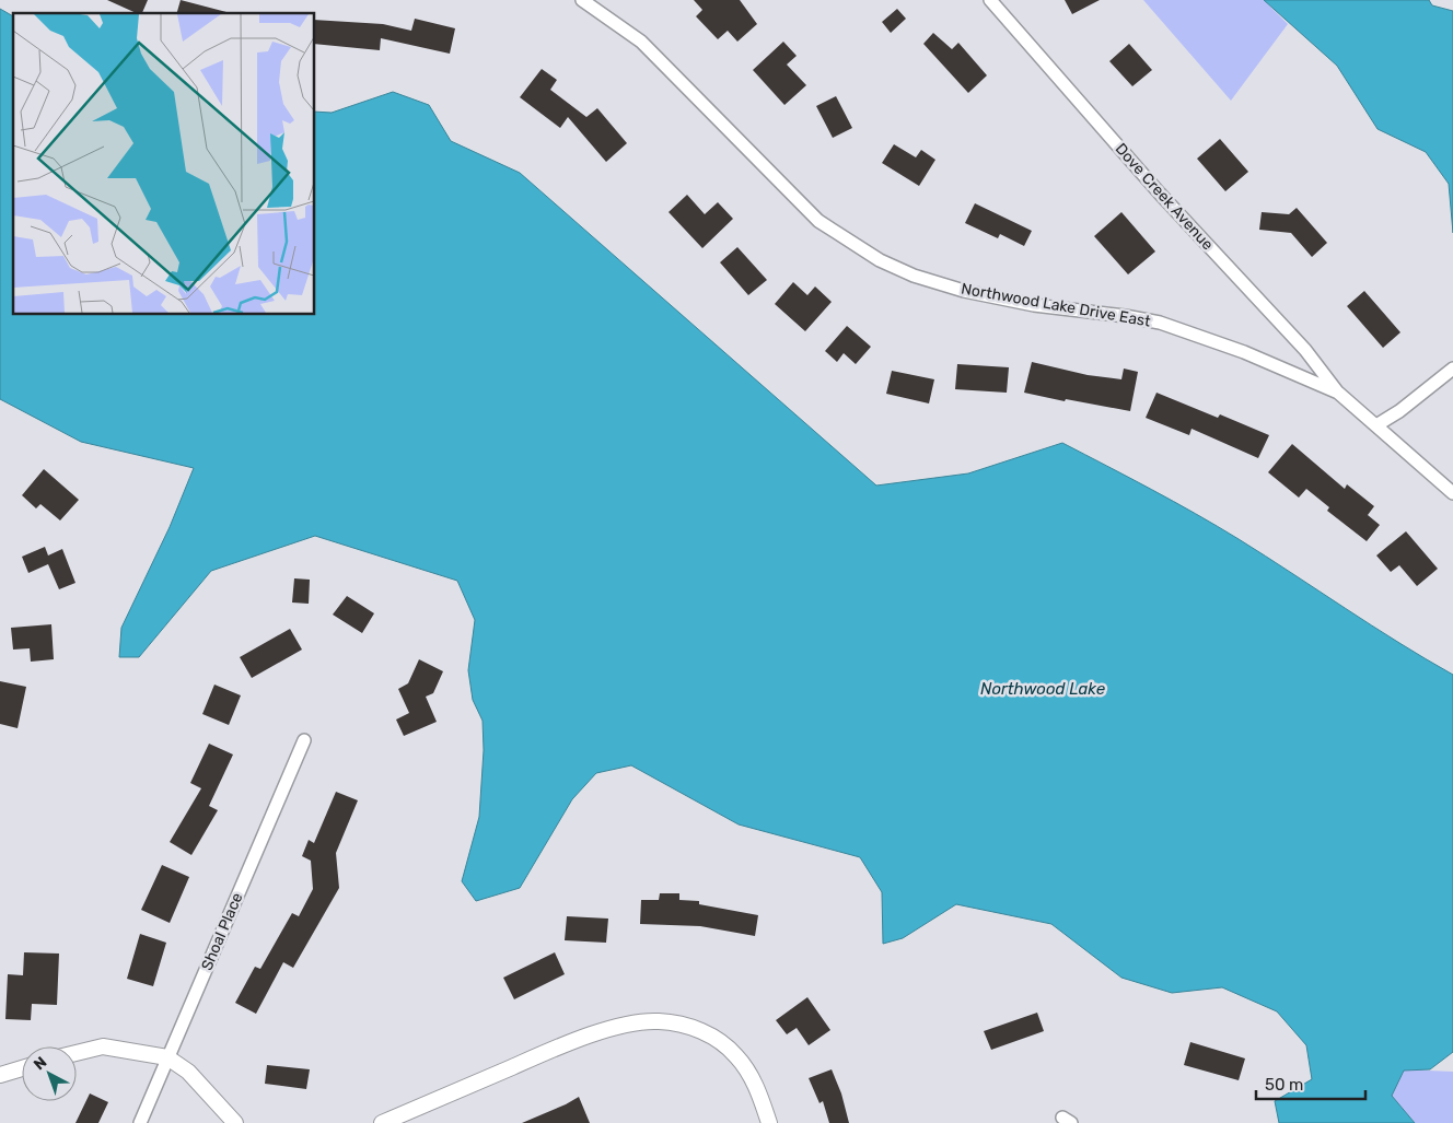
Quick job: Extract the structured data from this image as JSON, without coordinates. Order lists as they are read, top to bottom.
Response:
{
  "streets": {
    "street": ["Dove Creek Avenue", "Northwood Lake Drive East", "Shoal Place"]
  },
  "crossings": [
    ["Dove Creek Avenue", "Northwood Lake Drive East"]
  ],
  "water": ["Northwood Lake"],
  "scale_bar": "50 m",
  "north": "top left"
}
